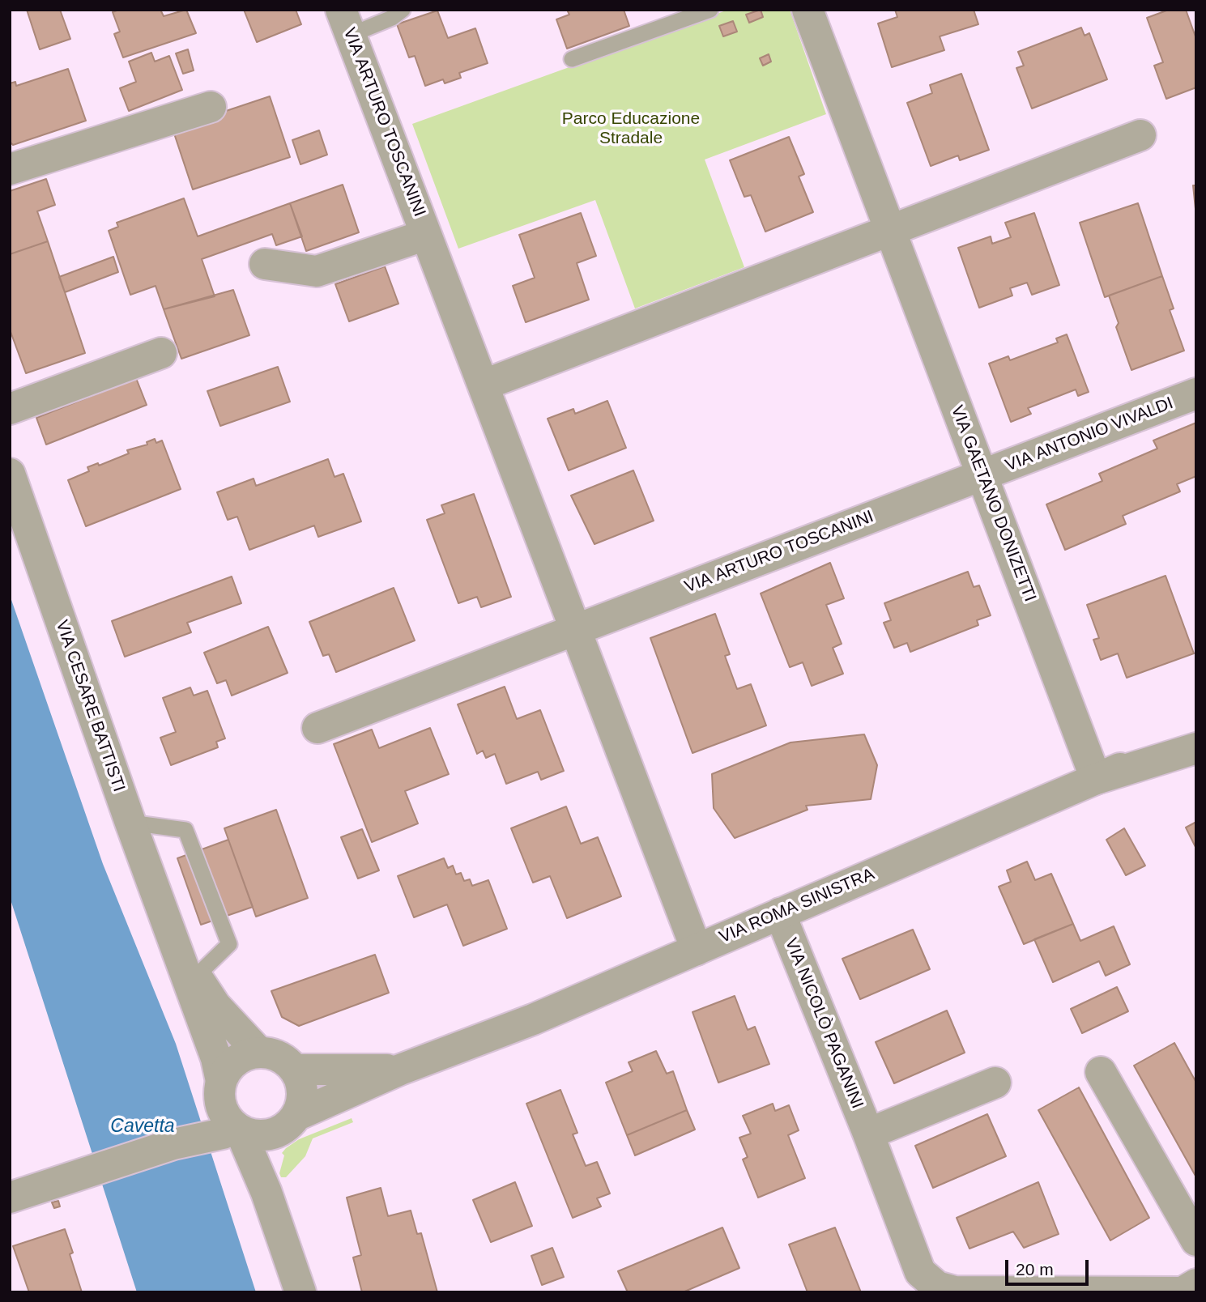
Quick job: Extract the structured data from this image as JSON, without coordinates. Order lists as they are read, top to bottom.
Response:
{
  "streets": {
    "street": [
      "VIA ARTURO TOSCANINI",
      "VIA ANTONIO VIVALDI",
      "VIA GAETANO DONIZETTI",
      "VIA CESARE BATTISTI",
      "VIA ROMA SINISTRA",
      "VIA NICOLÒ PAGANINI"
    ]
  },
  "crossings": [
    ["VIA ARTURO TOSCANINI", "VIA ANTONIO VIVALDI"],
    ["VIA ARTURO TOSCANINI", "VIA GAETANO DONIZETTI"],
    ["VIA ARTURO TOSCANINI", "VIA ROMA SINISTRA"],
    ["VIA ANTONIO VIVALDI", "VIA GAETANO DONIZETTI"],
    ["VIA GAETANO DONIZETTI", "VIA ROMA SINISTRA"],
    ["VIA CESARE BATTISTI", "VIA ROMA SINISTRA"],
    ["VIA ROMA SINISTRA", "VIA NICOLÒ PAGANINI"]
  ],
  "water": ["Cavetta"],
  "parks": ["Parco Educazione Stradale"],
  "scale_bar": "20 m"
}
